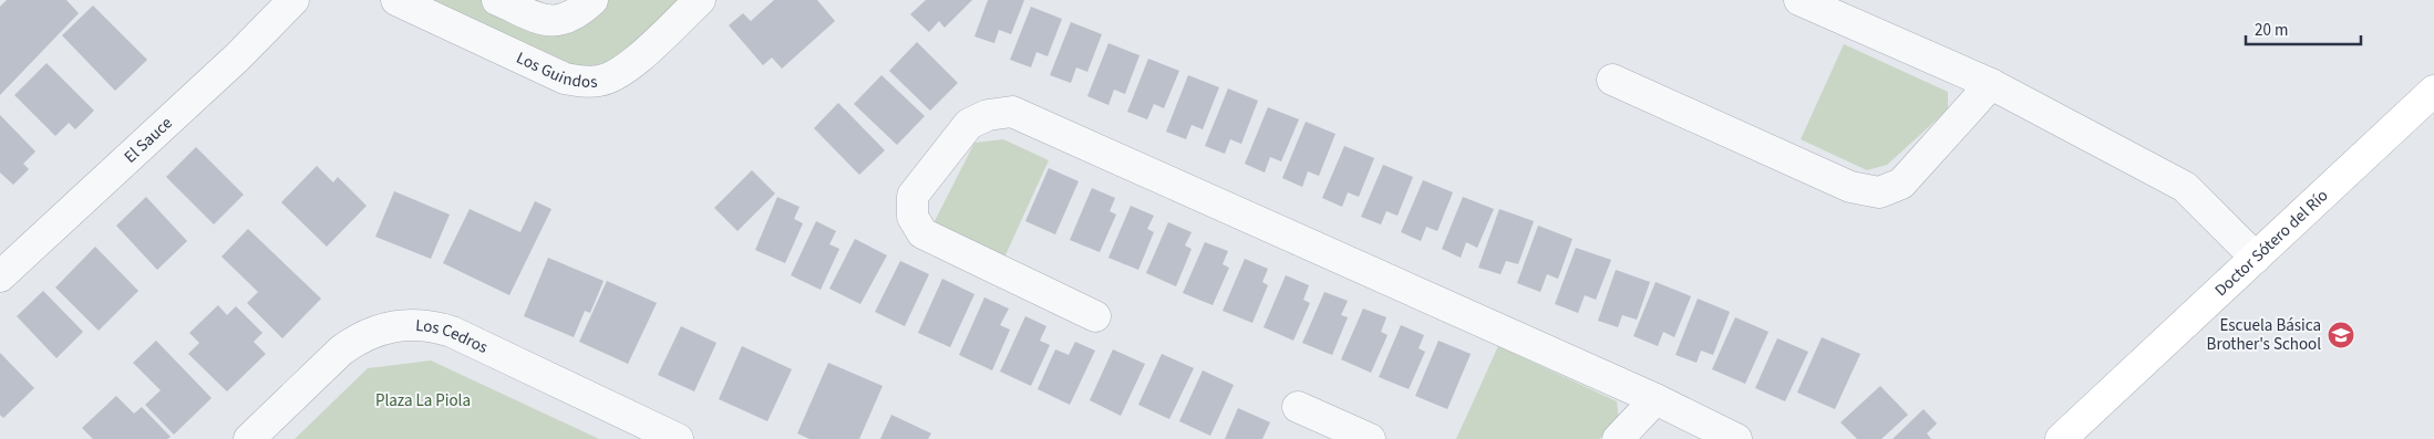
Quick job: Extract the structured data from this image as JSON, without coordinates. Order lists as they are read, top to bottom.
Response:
{
  "streets": {
    "main road": ["Doctor Sótero del Río"],
    "street": ["Los Guindos", "El Sauce", "Los Cedros"]
  },
  "parks": ["Plaza La Piola"],
  "places": {
    "school or university": ["Escuela Básica Brother's School"]
  },
  "scale_bar": "20 m"
}
